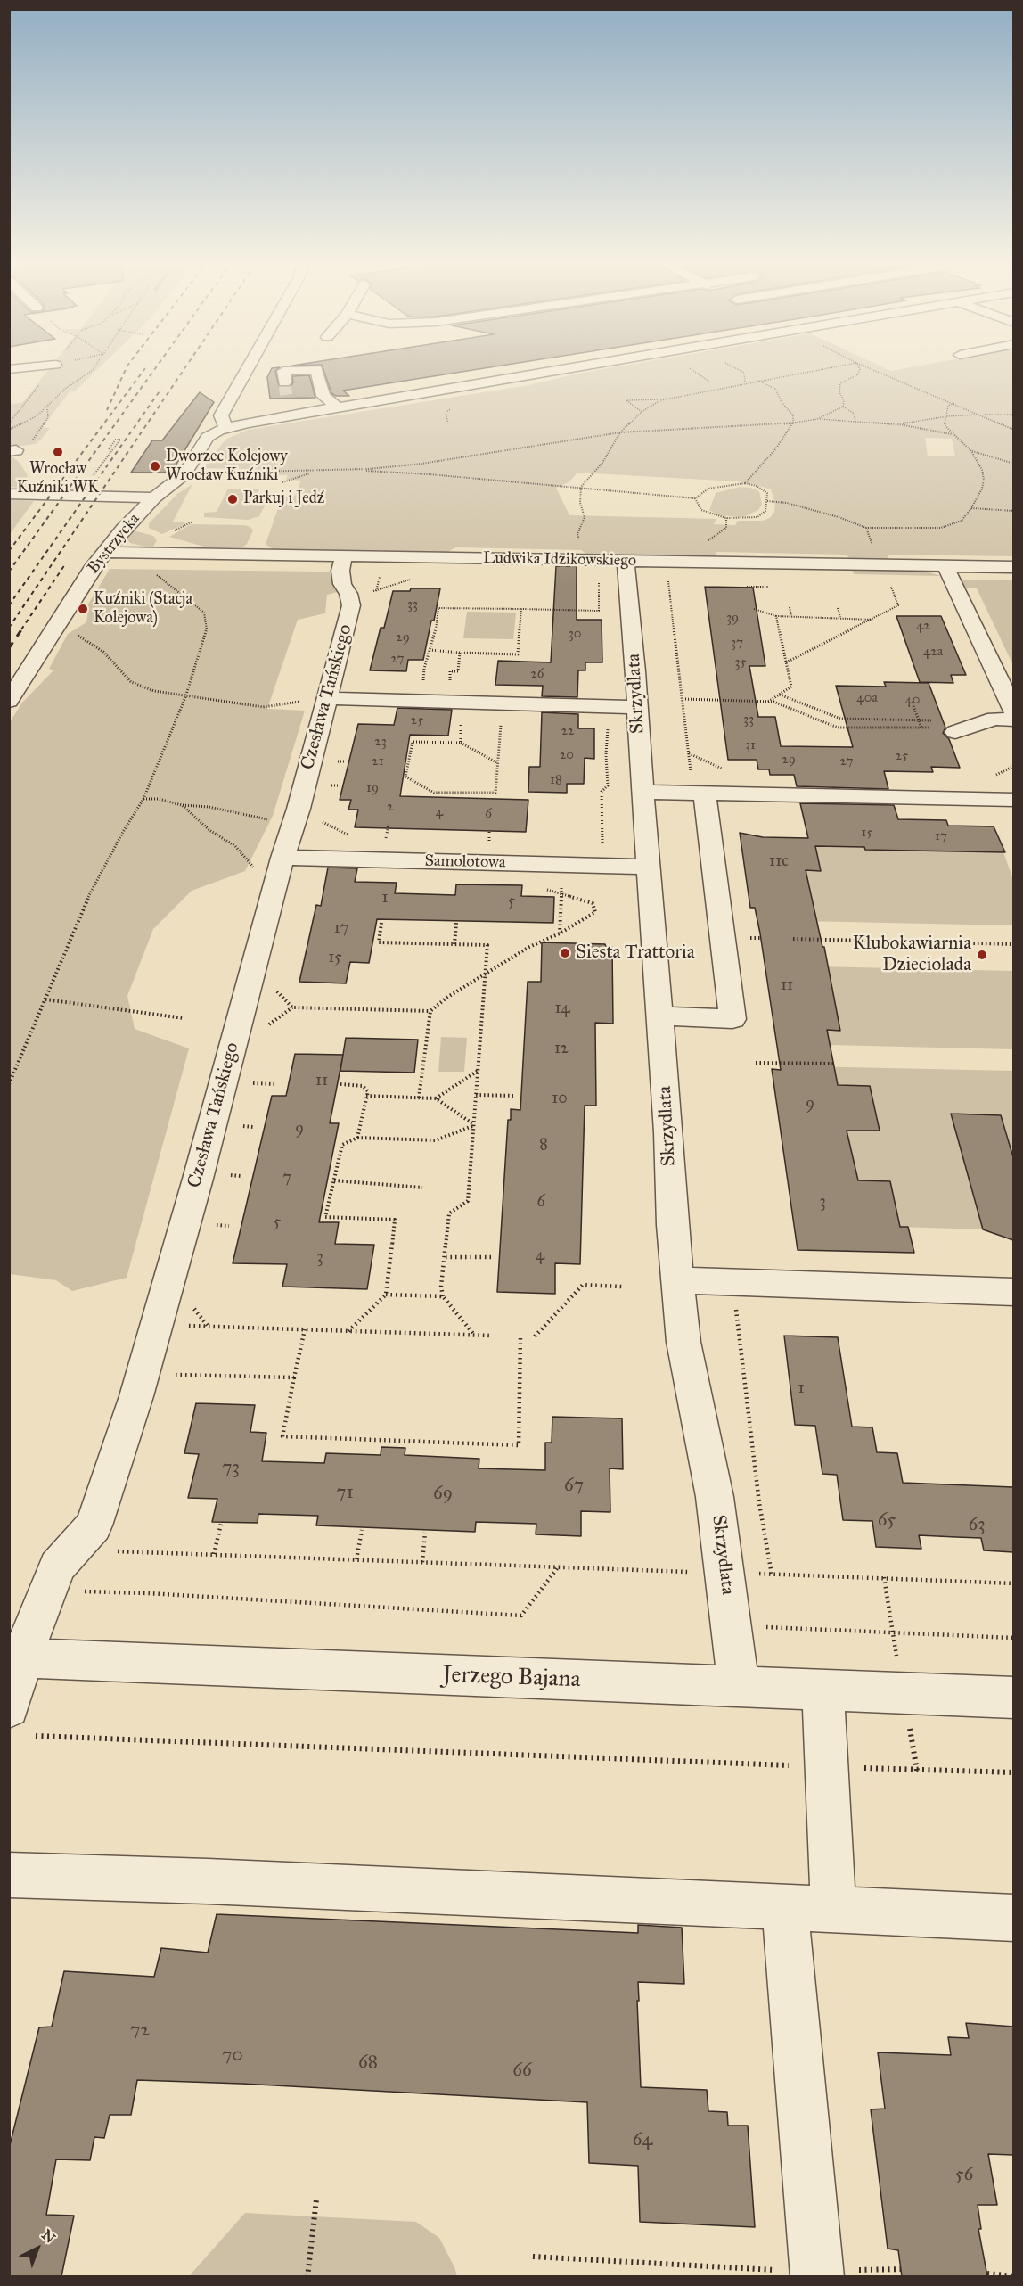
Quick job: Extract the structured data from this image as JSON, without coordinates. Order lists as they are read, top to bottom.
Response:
{
  "streets": {
    "street": [
      "Bystrzycka",
      "Ludwika Idzikowskiego",
      "Skrzydlata",
      "Czesława Tańskiego",
      "Samolotowa",
      "Jerzego Bajana"
    ]
  },
  "crossings": [
    ["Bystrzycka", "Ludwika Idzikowskiego"],
    ["Ludwika Idzikowskiego", "Skrzydlata"],
    ["Ludwika Idzikowskiego", "Czesława Tańskiego"],
    ["Skrzydlata", "Samolotowa"],
    ["Skrzydlata", "Jerzego Bajana"],
    ["Czesława Tańskiego", "Samolotowa"],
    ["Czesława Tańskiego", "Jerzego Bajana"]
  ],
  "places": [
    "Wrocław Kuźniki WK",
    "Dworzec Kolejowy Wrocław Kuźniki",
    "Parkuj i Jedź",
    "Kuźniki (Stacja Kolejowa)",
    "Siesta Trattoria",
    "Klubokawiarnia Dzieciolada"
  ],
  "house_numbers": [
    "33",
    "39",
    "42",
    "30",
    "29",
    "37",
    "42a",
    "27",
    "35",
    "26",
    "40a",
    "40",
    "33",
    "25",
    "22",
    "23",
    "31",
    "20",
    "25",
    "29",
    "21",
    "27",
    "18",
    "19",
    "2",
    "4",
    "6",
    "15",
    "17",
    "11c",
    "1",
    "5",
    "17",
    "15",
    "11",
    "14",
    "12",
    "11",
    "10",
    "9",
    "9",
    "8",
    "7",
    "6",
    "3",
    "5",
    "4",
    "3",
    "1",
    "73",
    "67",
    "71",
    "69",
    "65",
    "63",
    "72",
    "70",
    "68",
    "66",
    "64",
    "56"
  ],
  "north": "top right"
}
